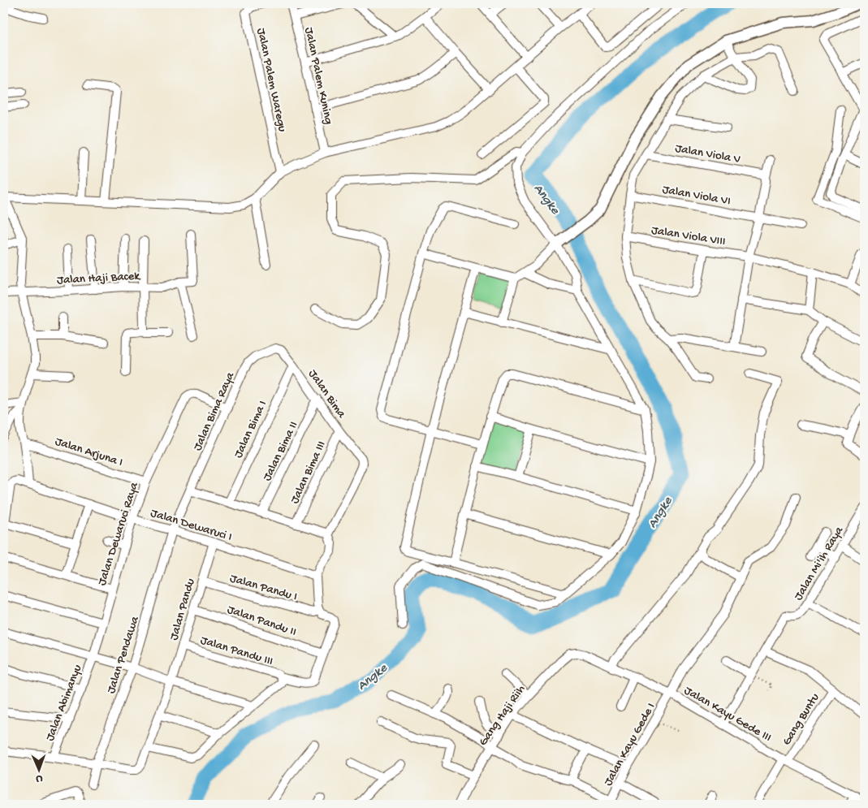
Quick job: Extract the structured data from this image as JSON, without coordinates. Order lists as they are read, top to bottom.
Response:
{
  "streets": {
    "street": [
      "Jalan Palem Kuning",
      "Jalan Palem Waregu",
      "Jalan Viola V",
      "Jalan Viola VI",
      "Jalan Viola VIII",
      "Jalan Haji Bacek",
      "Jalan Bima",
      "Jalan Bima Raya",
      "Jalan Bima I",
      "Jalan Arjuna I",
      "Jalan Bima II",
      "Jalan Bima III",
      "Jalan Dewaruci I",
      "Jalan Dewaruci Raya",
      "Jalan Mi'ih Raya",
      "Jalan Pandu I",
      "Jalan Pandu",
      "Jalan Pandu II",
      "Jalan Pandu III",
      "Jalan Pendawa",
      "Jalan Abimanyu",
      "Jalan Kayu Gede III",
      "Gang Haji Riih",
      "Gang Buntu",
      "Jalan Kayu Gede I"
    ]
  },
  "crossings": [
    ["Jalan Bima", "Jalan Bima Raya"],
    ["Jalan Bima", "Jalan Bima I"],
    ["Jalan Bima", "Jalan Bima II"],
    ["Jalan Bima", "Jalan Bima III"],
    ["Jalan Bima Raya", "Jalan Dewaruci I"],
    ["Jalan Bima Raya", "Jalan Dewaruci Raya"],
    ["Jalan Bima Raya", "Jalan Pendawa"],
    ["Jalan Arjuna I", "Jalan Dewaruci Raya"],
    ["Jalan Dewaruci I", "Jalan Dewaruci Raya"],
    ["Jalan Dewaruci I", "Jalan Pandu"],
    ["Jalan Dewaruci I", "Jalan Pendawa"],
    ["Jalan Dewaruci Raya", "Jalan Abimanyu"],
    ["Jalan Mi'ih Raya", "Jalan Kayu Gede III"],
    ["Jalan Pandu I", "Jalan Pandu"],
    ["Jalan Pandu", "Jalan Pandu II"],
    ["Jalan Pandu", "Jalan Pandu III"],
    ["Jalan Pandu", "Jalan Pendawa"],
    ["Jalan Kayu Gede III", "Gang Haji Riih"],
    ["Jalan Kayu Gede III", "Gang Buntu"],
    ["Jalan Kayu Gede III", "Jalan Kayu Gede I"]
  ],
  "water": ["Angke"],
  "north": "bottom"
}
